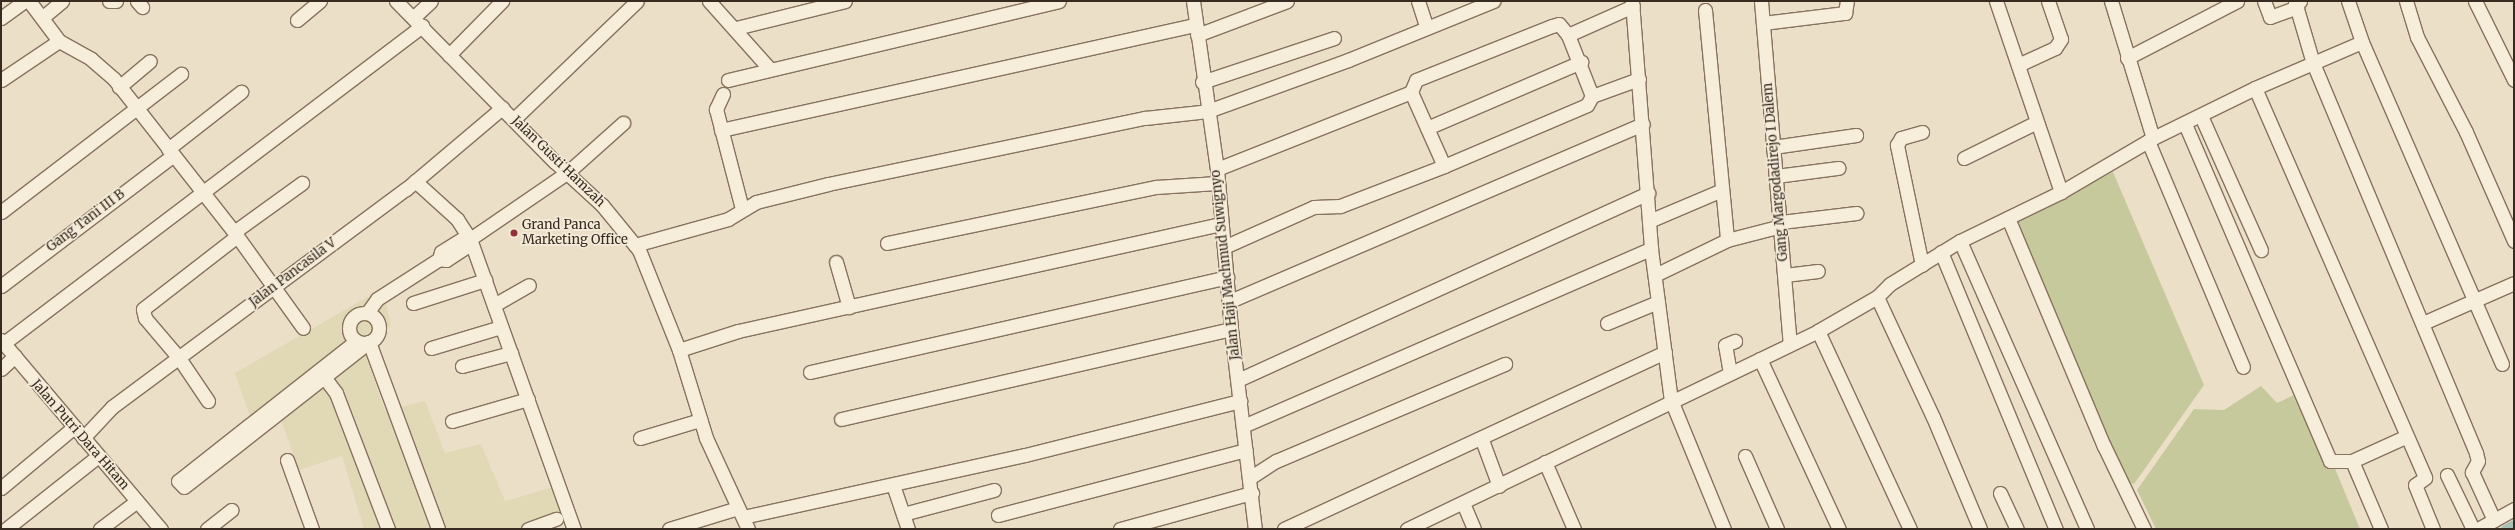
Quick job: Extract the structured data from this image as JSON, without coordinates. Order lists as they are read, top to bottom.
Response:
{
  "streets": {
    "street": [
      "Jalan Gusti Hamzah",
      "Gang Margodadirejo I Dalem",
      "Gang Tani III B",
      "Jalan Haji Machmud Suwignyo",
      "Jalan Pancasila V",
      "Jalan Putri Dara Hitam"
    ]
  },
  "crossings": [
    ["Jalan Gusti Hamzah", "Jalan Pancasila V"],
    ["Jalan Pancasila V", "Jalan Putri Dara Hitam"]
  ],
  "places": ["Grand Panca Marketing Office"]
}
